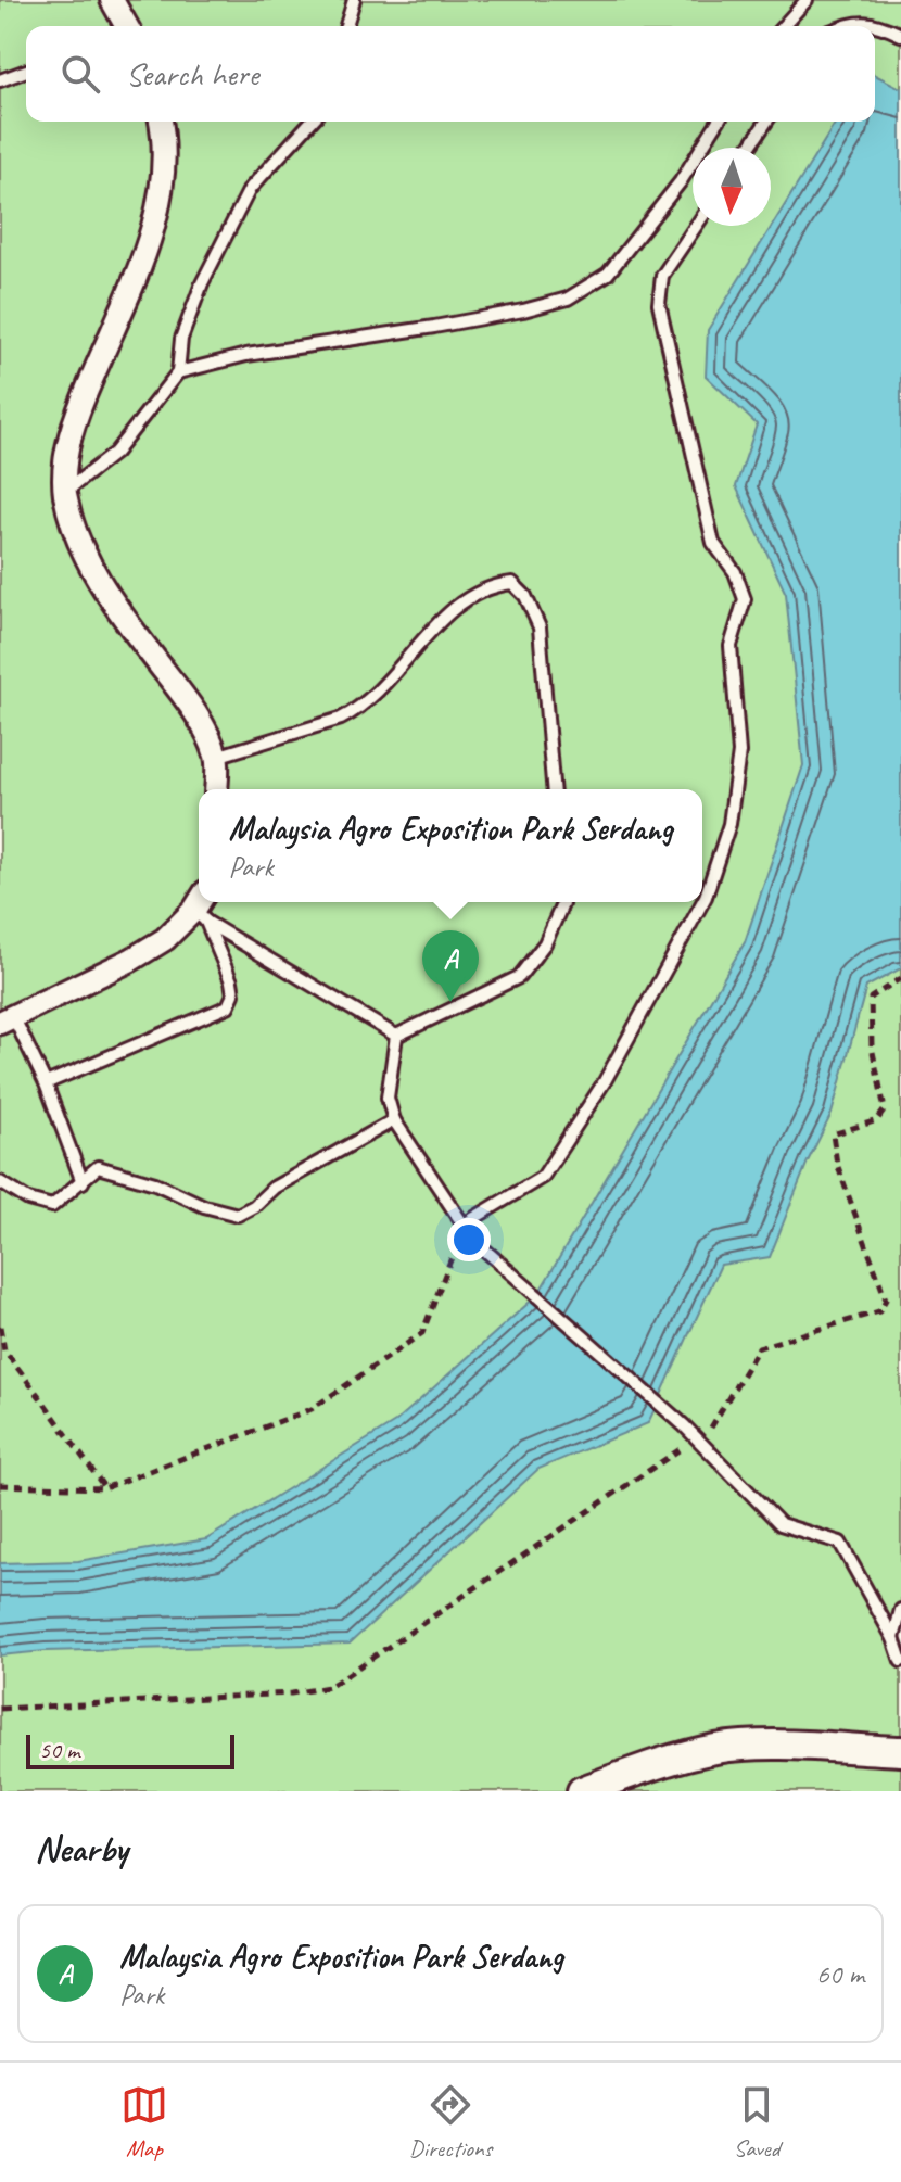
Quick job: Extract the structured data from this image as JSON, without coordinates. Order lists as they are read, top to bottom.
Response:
{
  "scale_bar": "50 m",
  "north": "bottom",
  "page": {
    "search": "Search here",
    "popup": ["Malaysia Agro Exposition Park Serdang", "Park"],
    "pins": "A",
    "scale": "50 m",
    "heading": "Nearby",
    "list": [
      {
        "mark": "A",
        "name": "Malaysia Agro Exposition Park Serdang",
        "note": "Park",
        "value": "60 m"
      }
    ],
    "nav": ["Map", "Directions", "Saved"]
  }
}
